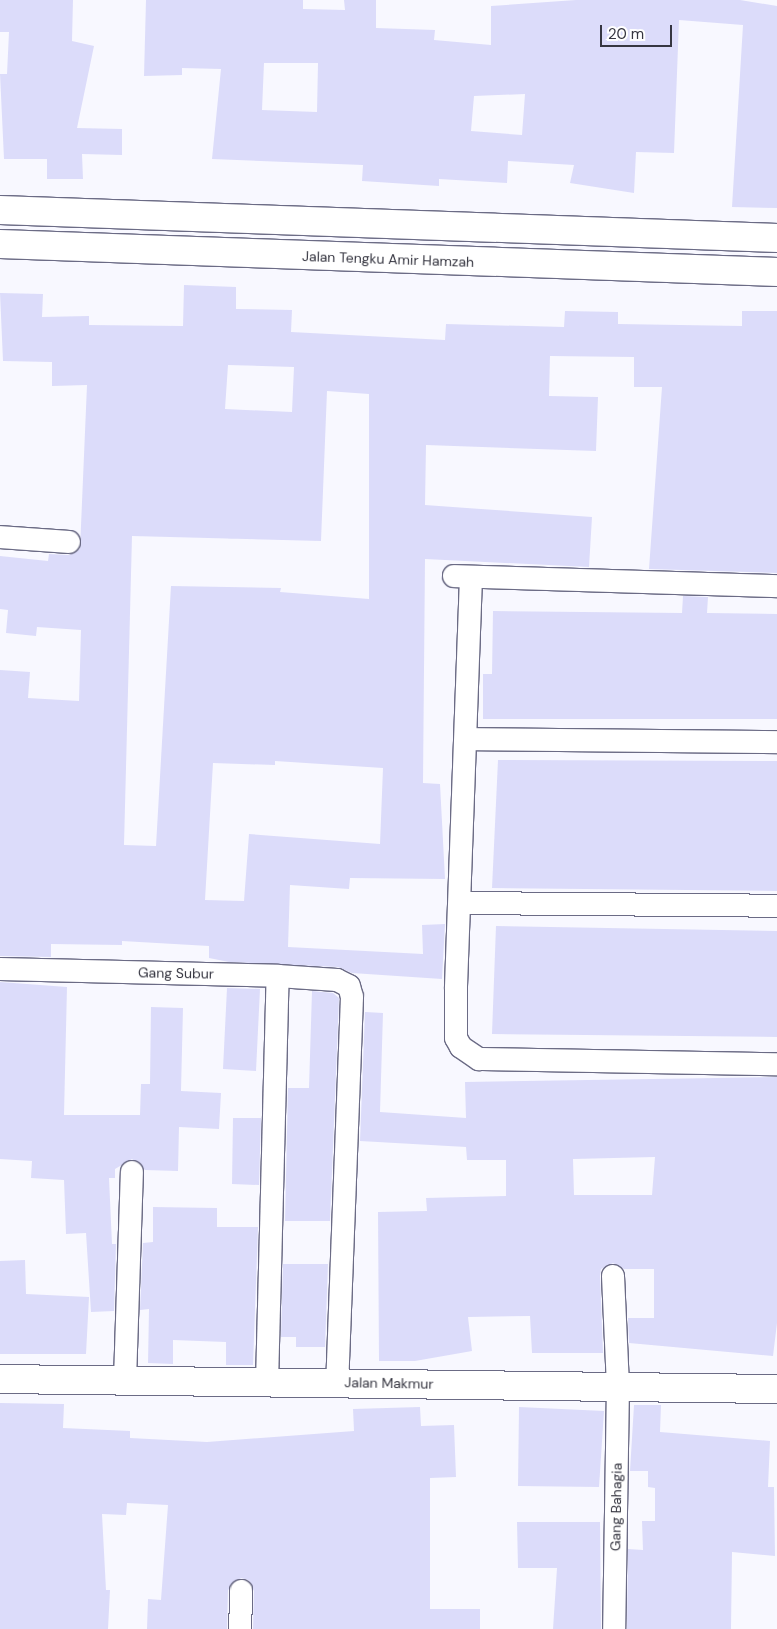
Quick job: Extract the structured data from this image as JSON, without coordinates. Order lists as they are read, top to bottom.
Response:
{
  "streets": {
    "main road": ["Jalan Tengku Amir Hamzah", "Jalan Makmur"],
    "street": ["Gang Subur", "Gang Bahagia"]
  },
  "crossings": [
    ["Gang Subur", "Jalan Makmur"],
    ["Jalan Makmur", "Gang Bahagia"]
  ],
  "scale_bar": "20 m"
}
